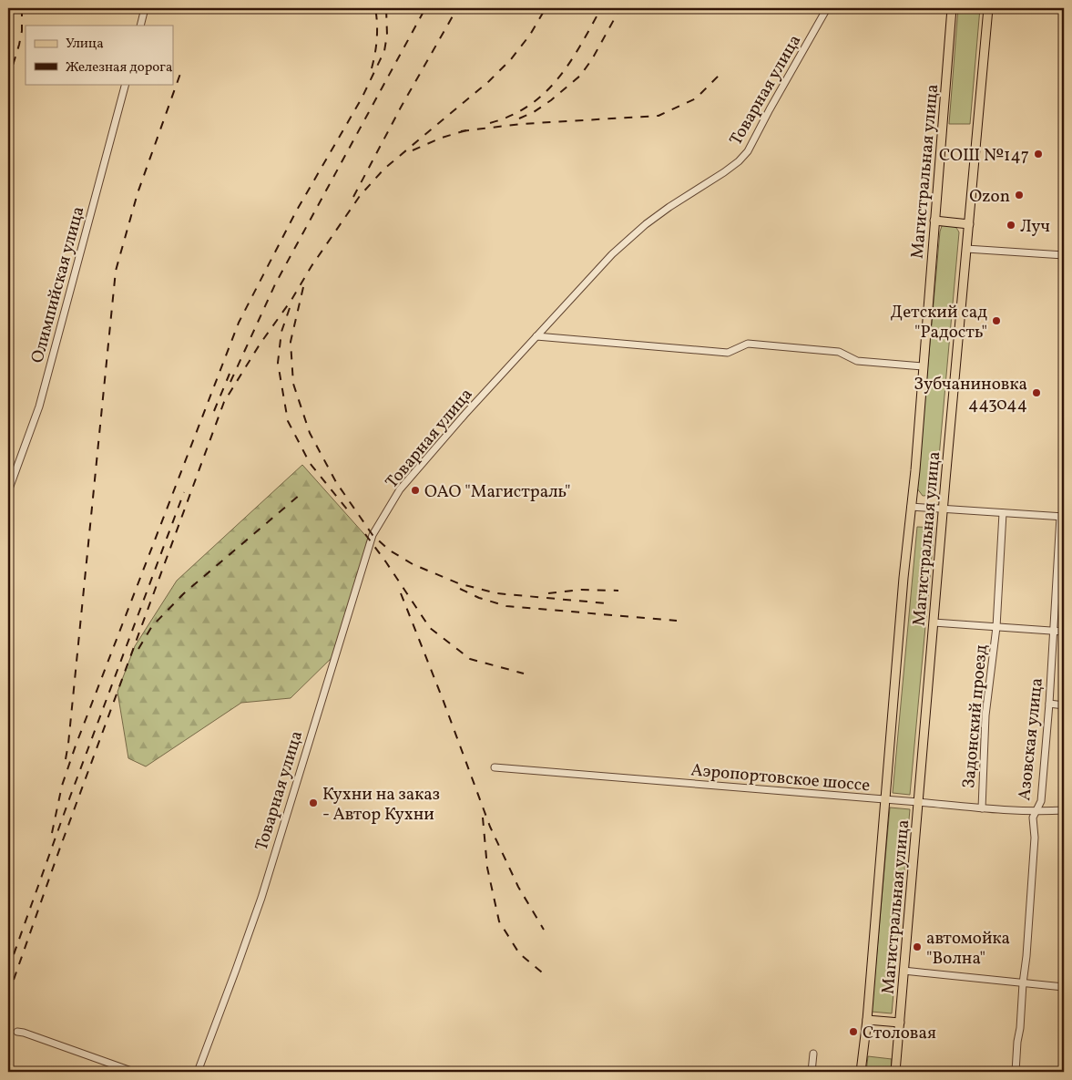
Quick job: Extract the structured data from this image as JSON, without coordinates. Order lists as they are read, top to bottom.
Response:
{
  "streets": {
    "main road": ["Магистральная улица"],
    "street": [
      "Товарная улица",
      "Олимпийская улица",
      "Задонский проезд",
      "Азовская улица",
      "Аэропортовское шоссе"
    ]
  },
  "crossings": [
    ["Магистральная улица", "Аэропортовское шоссе"],
    ["Задонский проезд", "Аэропортовское шоссе"],
    ["Азовская улица", "Аэропортовское шоссе"]
  ],
  "places": [
    "СОШ №147",
    "Ozon",
    "Луч",
    "Детский сад \"Радость\"",
    "Зубчаниновка 443044",
    "ОАО \"Магистраль\"",
    "Кухни на заказ - Автор Кухни",
    "автомойка \"Волна\"",
    "Столовая"
  ],
  "legend": ["Улица", "Железная дорога"]
}
